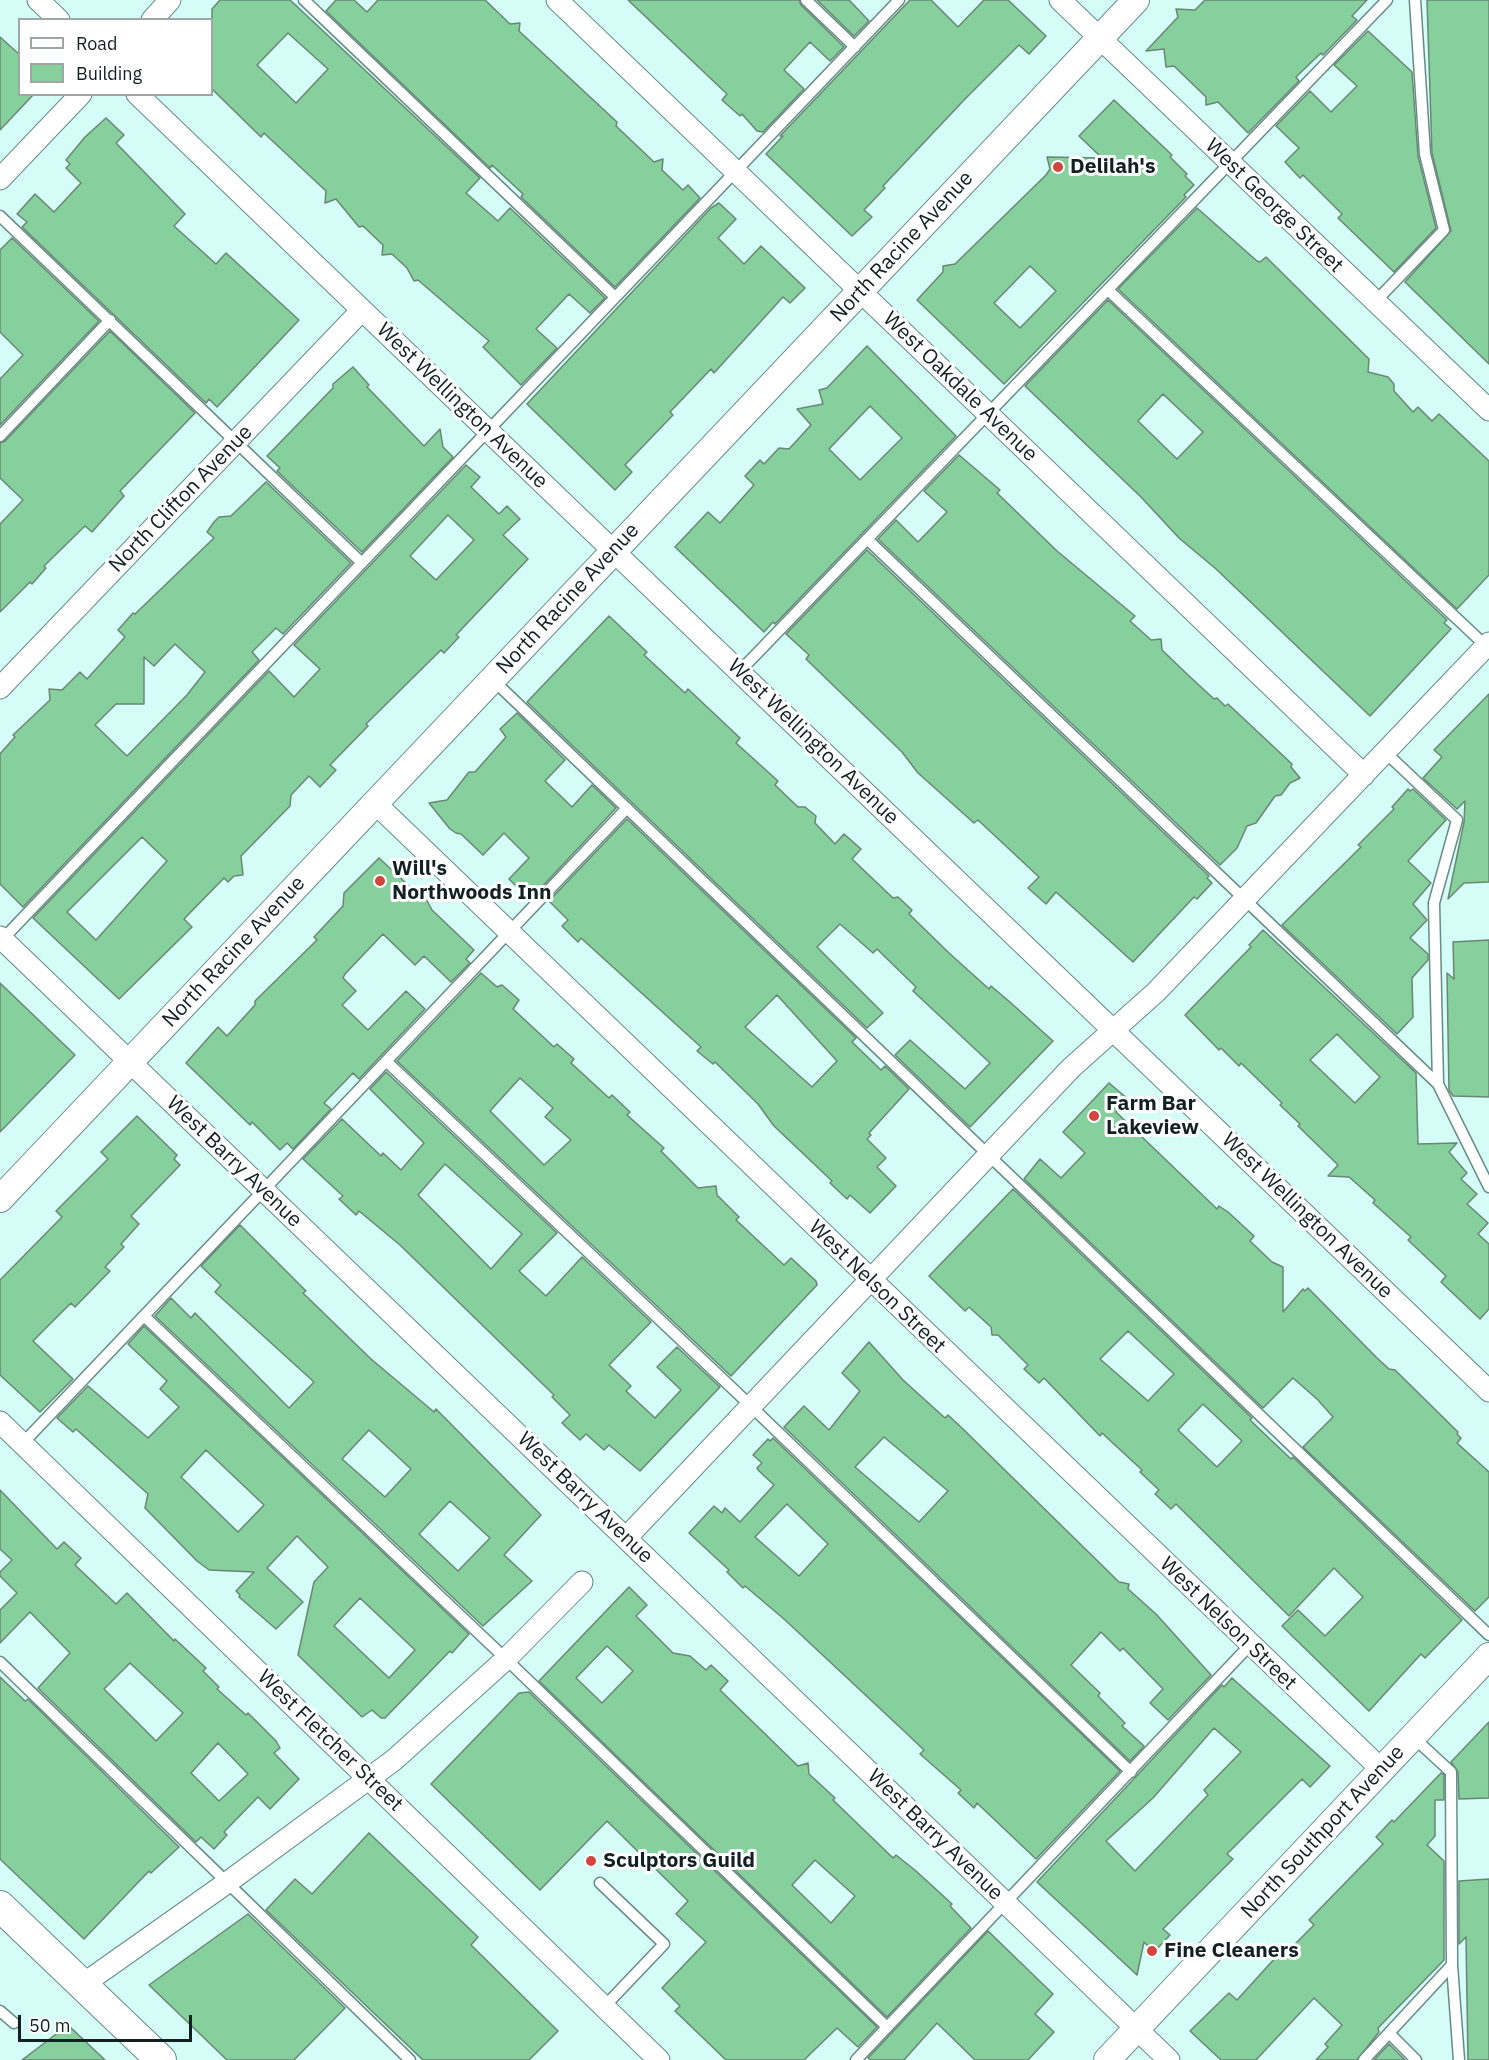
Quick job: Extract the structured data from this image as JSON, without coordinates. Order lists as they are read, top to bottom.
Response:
{
  "streets": {
    "street": [
      "West George Street",
      "North Racine Avenue",
      "West Oakdale Avenue",
      "West Wellington Avenue",
      "North Clifton Avenue",
      "West Barry Avenue",
      "West Nelson Street",
      "West Fletcher Street",
      "North Southport Avenue"
    ]
  },
  "crossings": [
    ["West George Street", "North Racine Avenue"],
    ["North Racine Avenue", "West Oakdale Avenue"],
    ["North Racine Avenue", "West Wellington Avenue"],
    ["North Racine Avenue", "West Barry Avenue"],
    ["North Racine Avenue", "West Nelson Street"],
    ["West Wellington Avenue", "North Clifton Avenue"],
    ["West Barry Avenue", "North Southport Avenue"],
    ["West Nelson Street", "North Southport Avenue"]
  ],
  "places": [
    "Delilah's",
    "Will's Northwoods Inn",
    "Farm Bar Lakeview",
    "Sculptors Guild",
    "Fine Cleaners"
  ],
  "legend": ["Road", "Building"],
  "scale_bar": "50 m"
}
